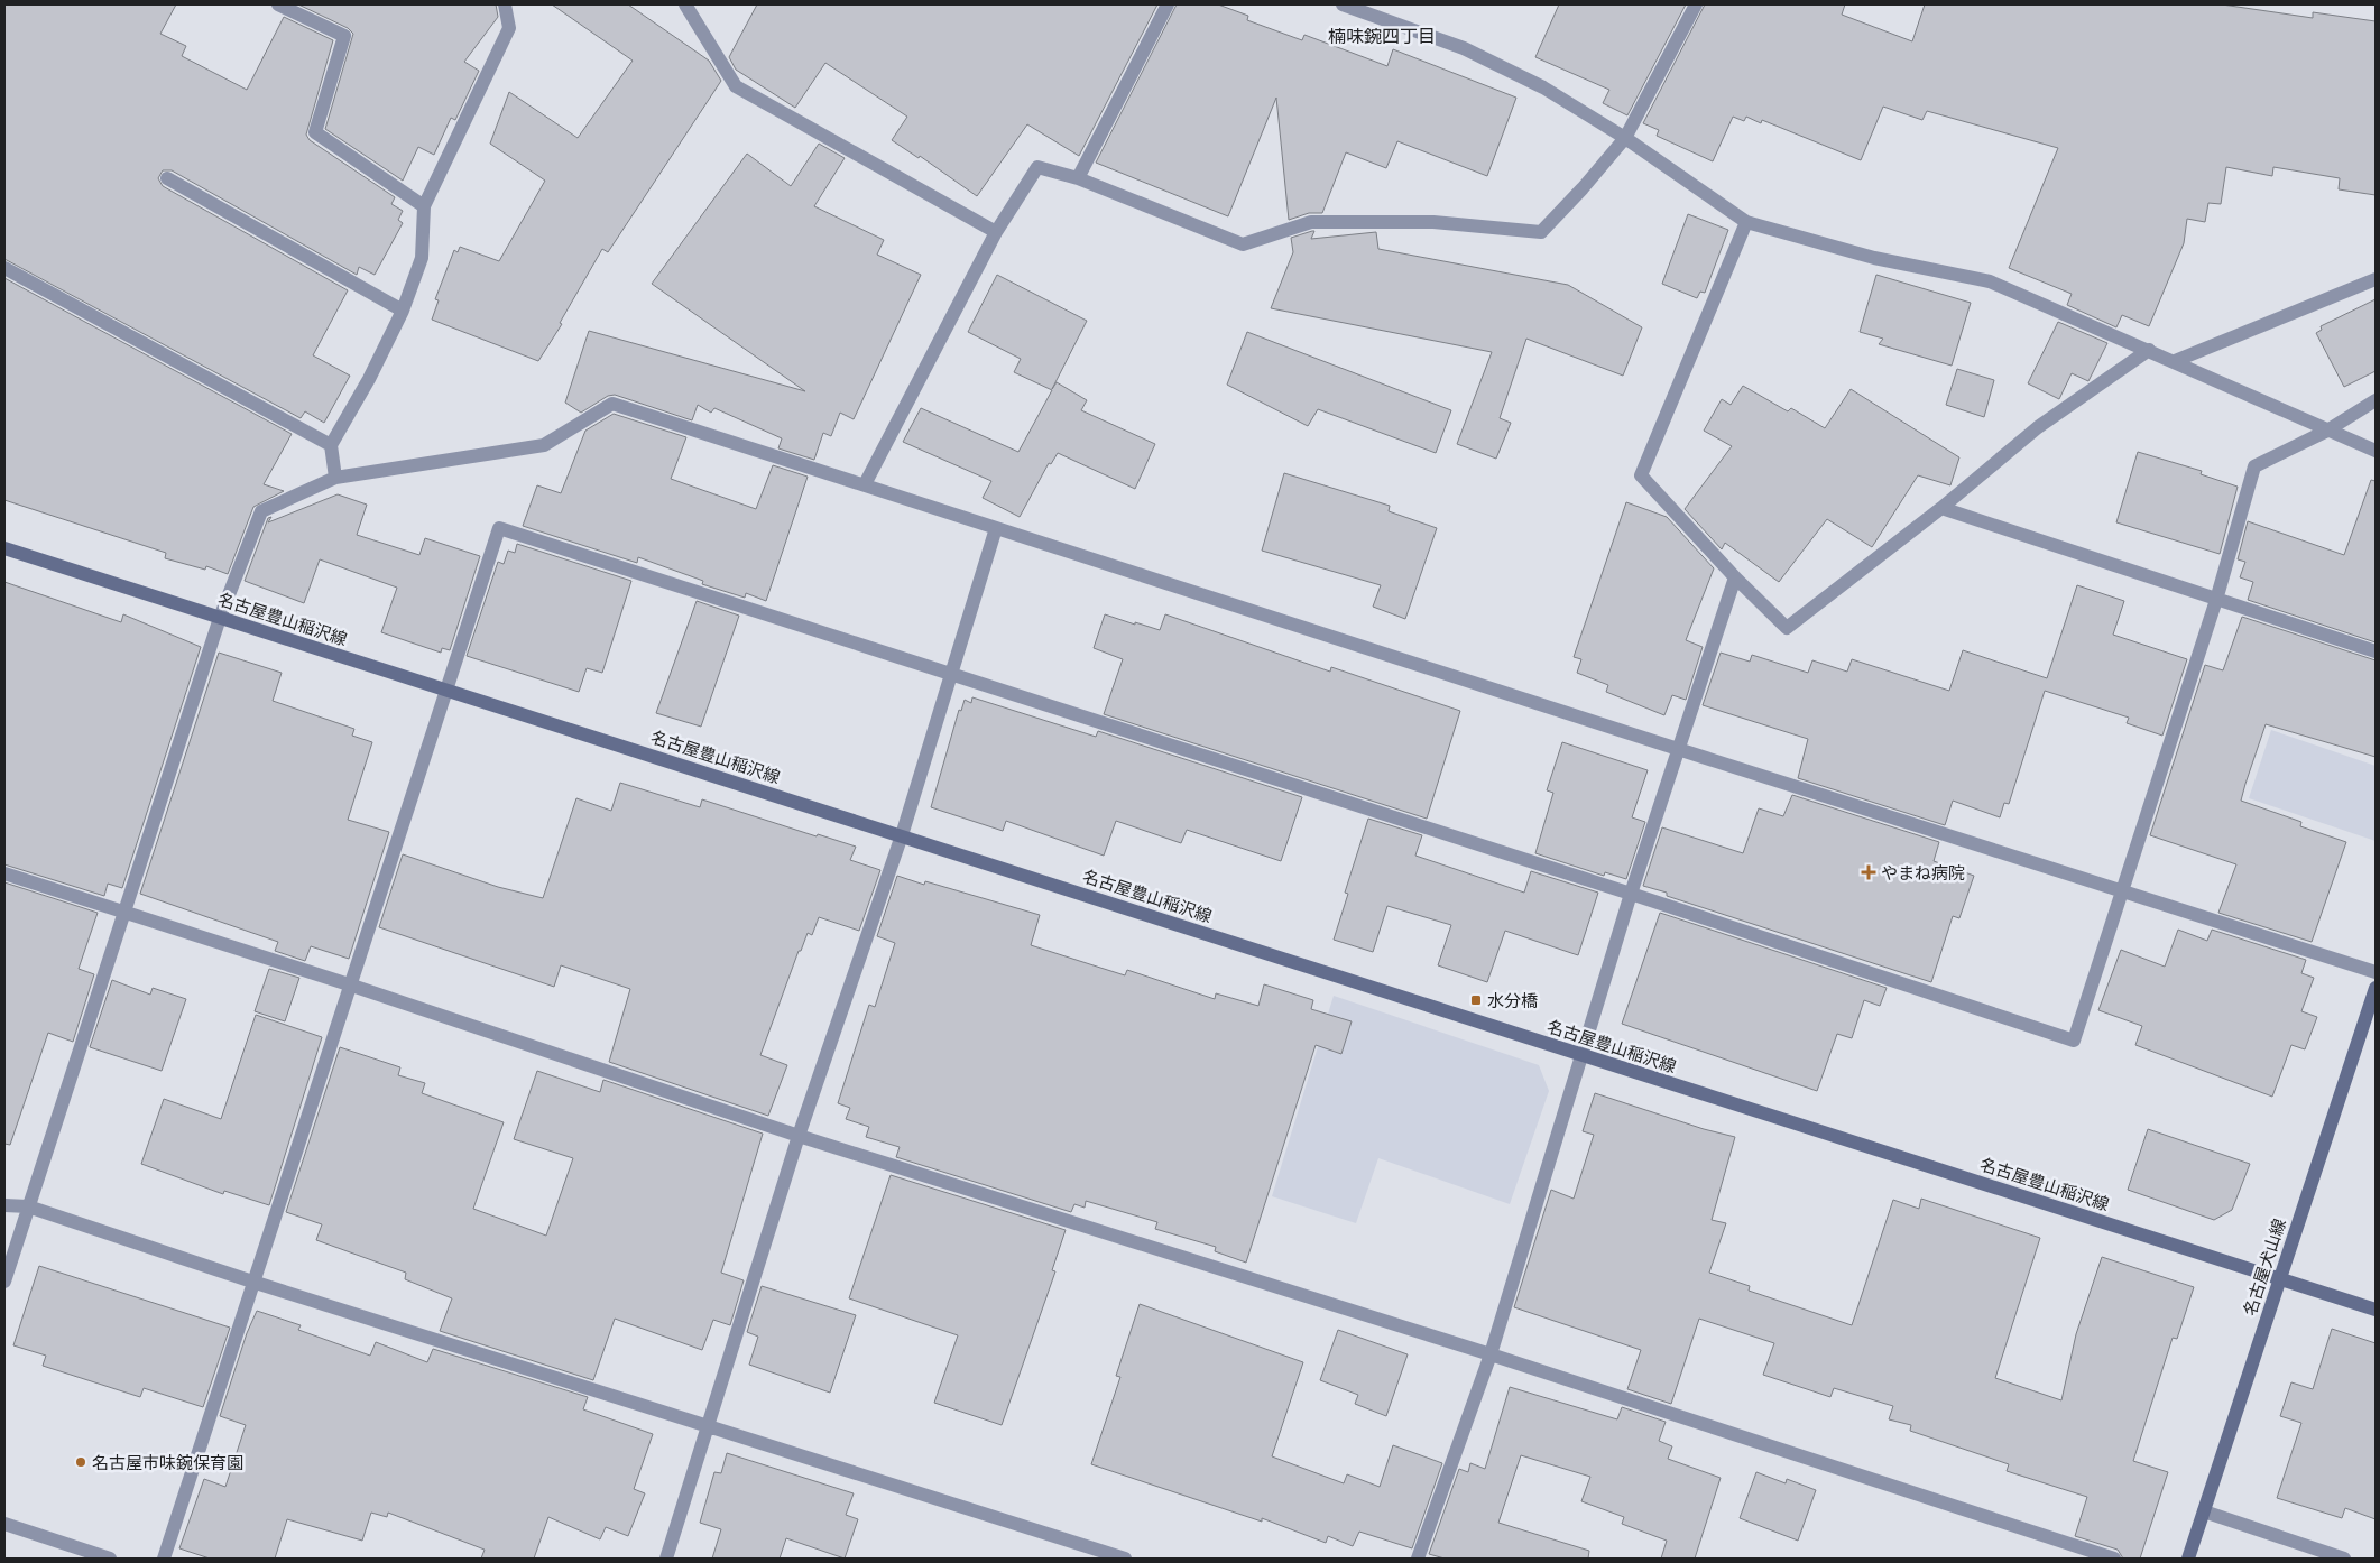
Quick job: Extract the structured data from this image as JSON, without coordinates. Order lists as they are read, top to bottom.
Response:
{
  "streets": {
    "main road": ["名古屋豊山稲沢線", "名古屋犬山線"]
  },
  "crossings": [
    ["名古屋豊山稲沢線", "名古屋犬山線"]
  ],
  "districts": ["楠味鋺四丁目"],
  "places": {
    "health": ["やまね病院"],
    "transit": ["水分橋"],
    "other": ["名古屋市味鋺保育園"]
  }
}
